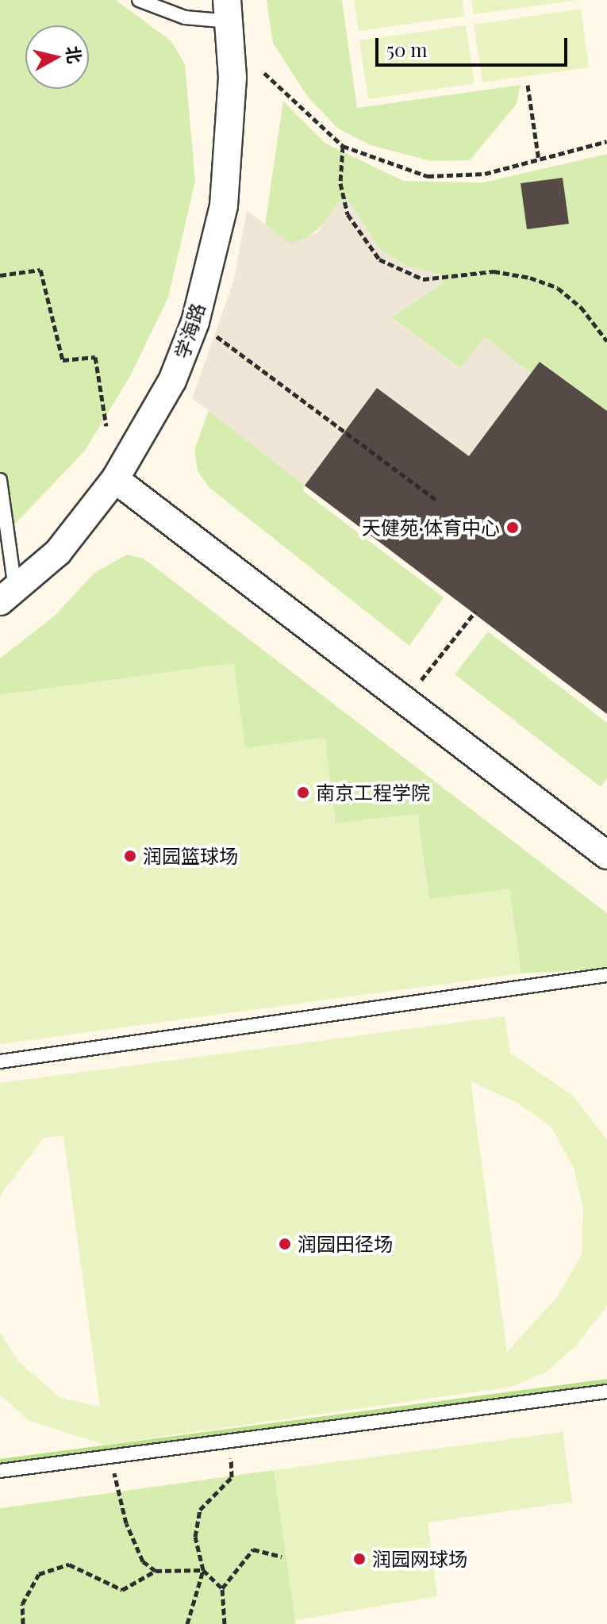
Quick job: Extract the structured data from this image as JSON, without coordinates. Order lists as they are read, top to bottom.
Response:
{
  "streets": {
    "street": ["学海路"]
  },
  "places": [
    "天健苑·体育中心",
    "南京工程学院",
    "润园篮球场",
    "润园田径场",
    "润园网球场"
  ],
  "scale_bar": "50 m",
  "north": "right"
}
